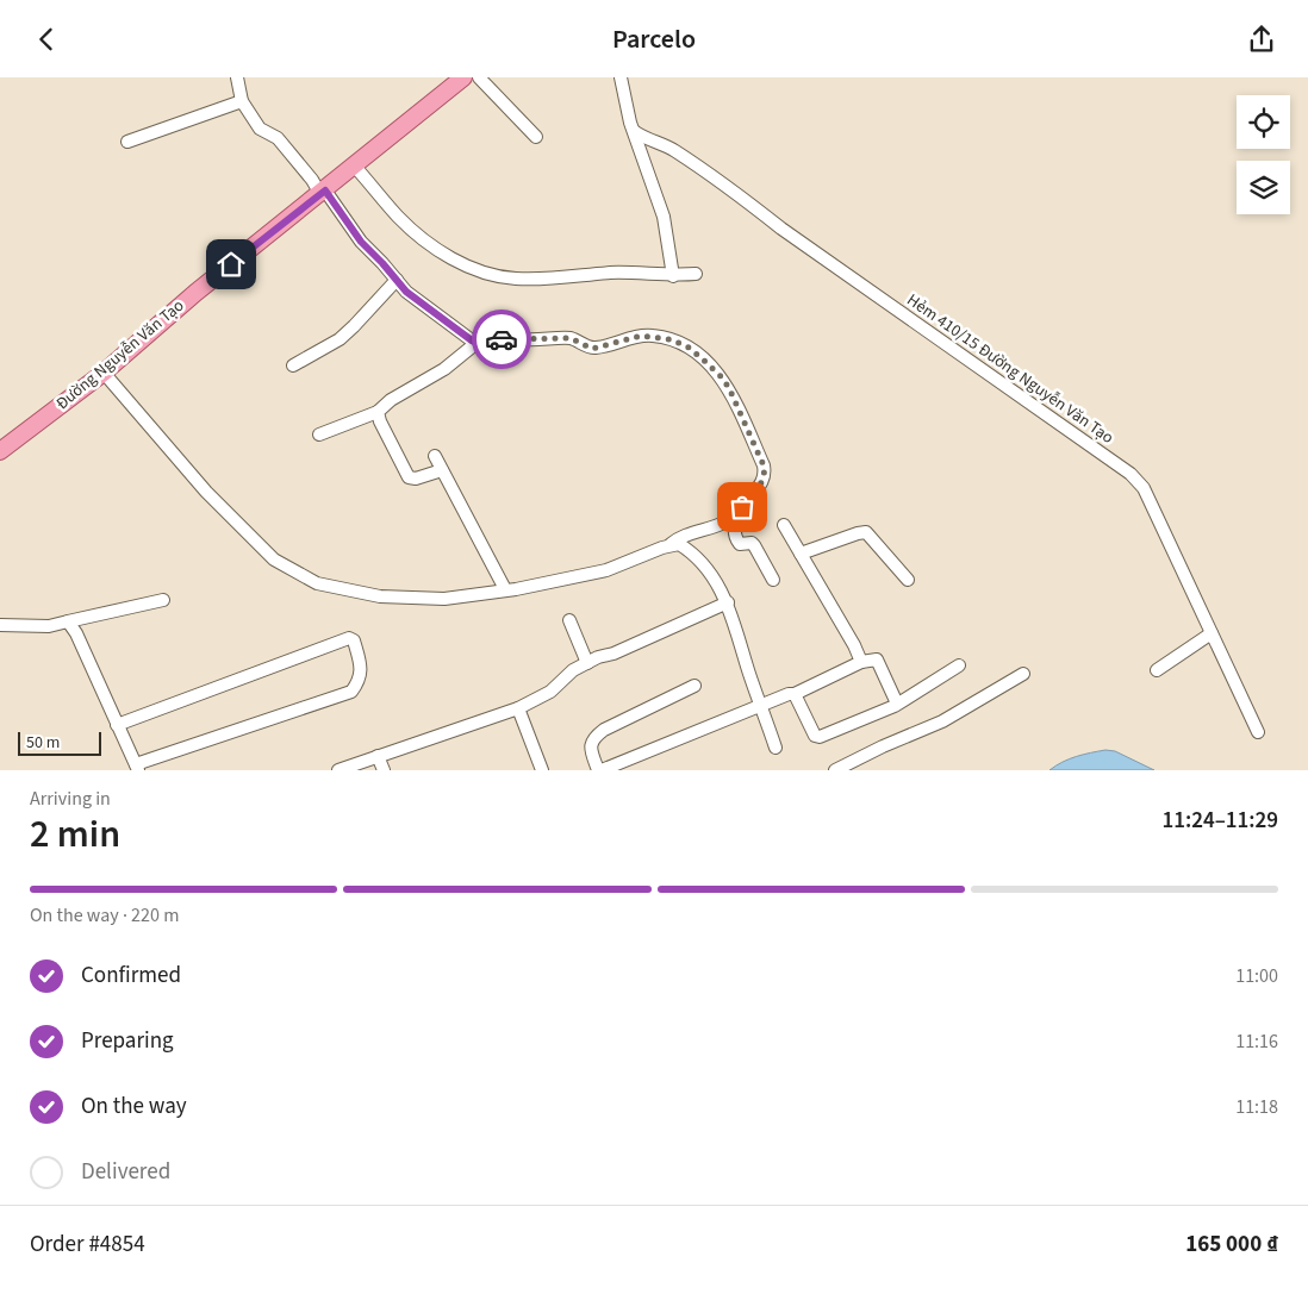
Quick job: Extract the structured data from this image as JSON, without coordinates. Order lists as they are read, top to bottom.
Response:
{
  "streets": {
    "main road": ["Đường Nguyễn Văn Tạo"],
    "street": ["Hẻm 410/15 Đường Nguyễn Văn Tạo"]
  },
  "scale_bar": "50 m",
  "page": {
    "header": "Parcelo",
    "scale": "50 m",
    "heading": ["2 min", "Arriving in", "11:24–11:29"],
    "panel": ["Order #4854", "165 000 ₫"],
    "bar": "On the way · 220 m",
    "list": [
      ["Confirmed", "11:00"],
      ["Preparing", "11:16"],
      ["On the way", "11:18"],
      "Delivered"
    ]
  }
}
